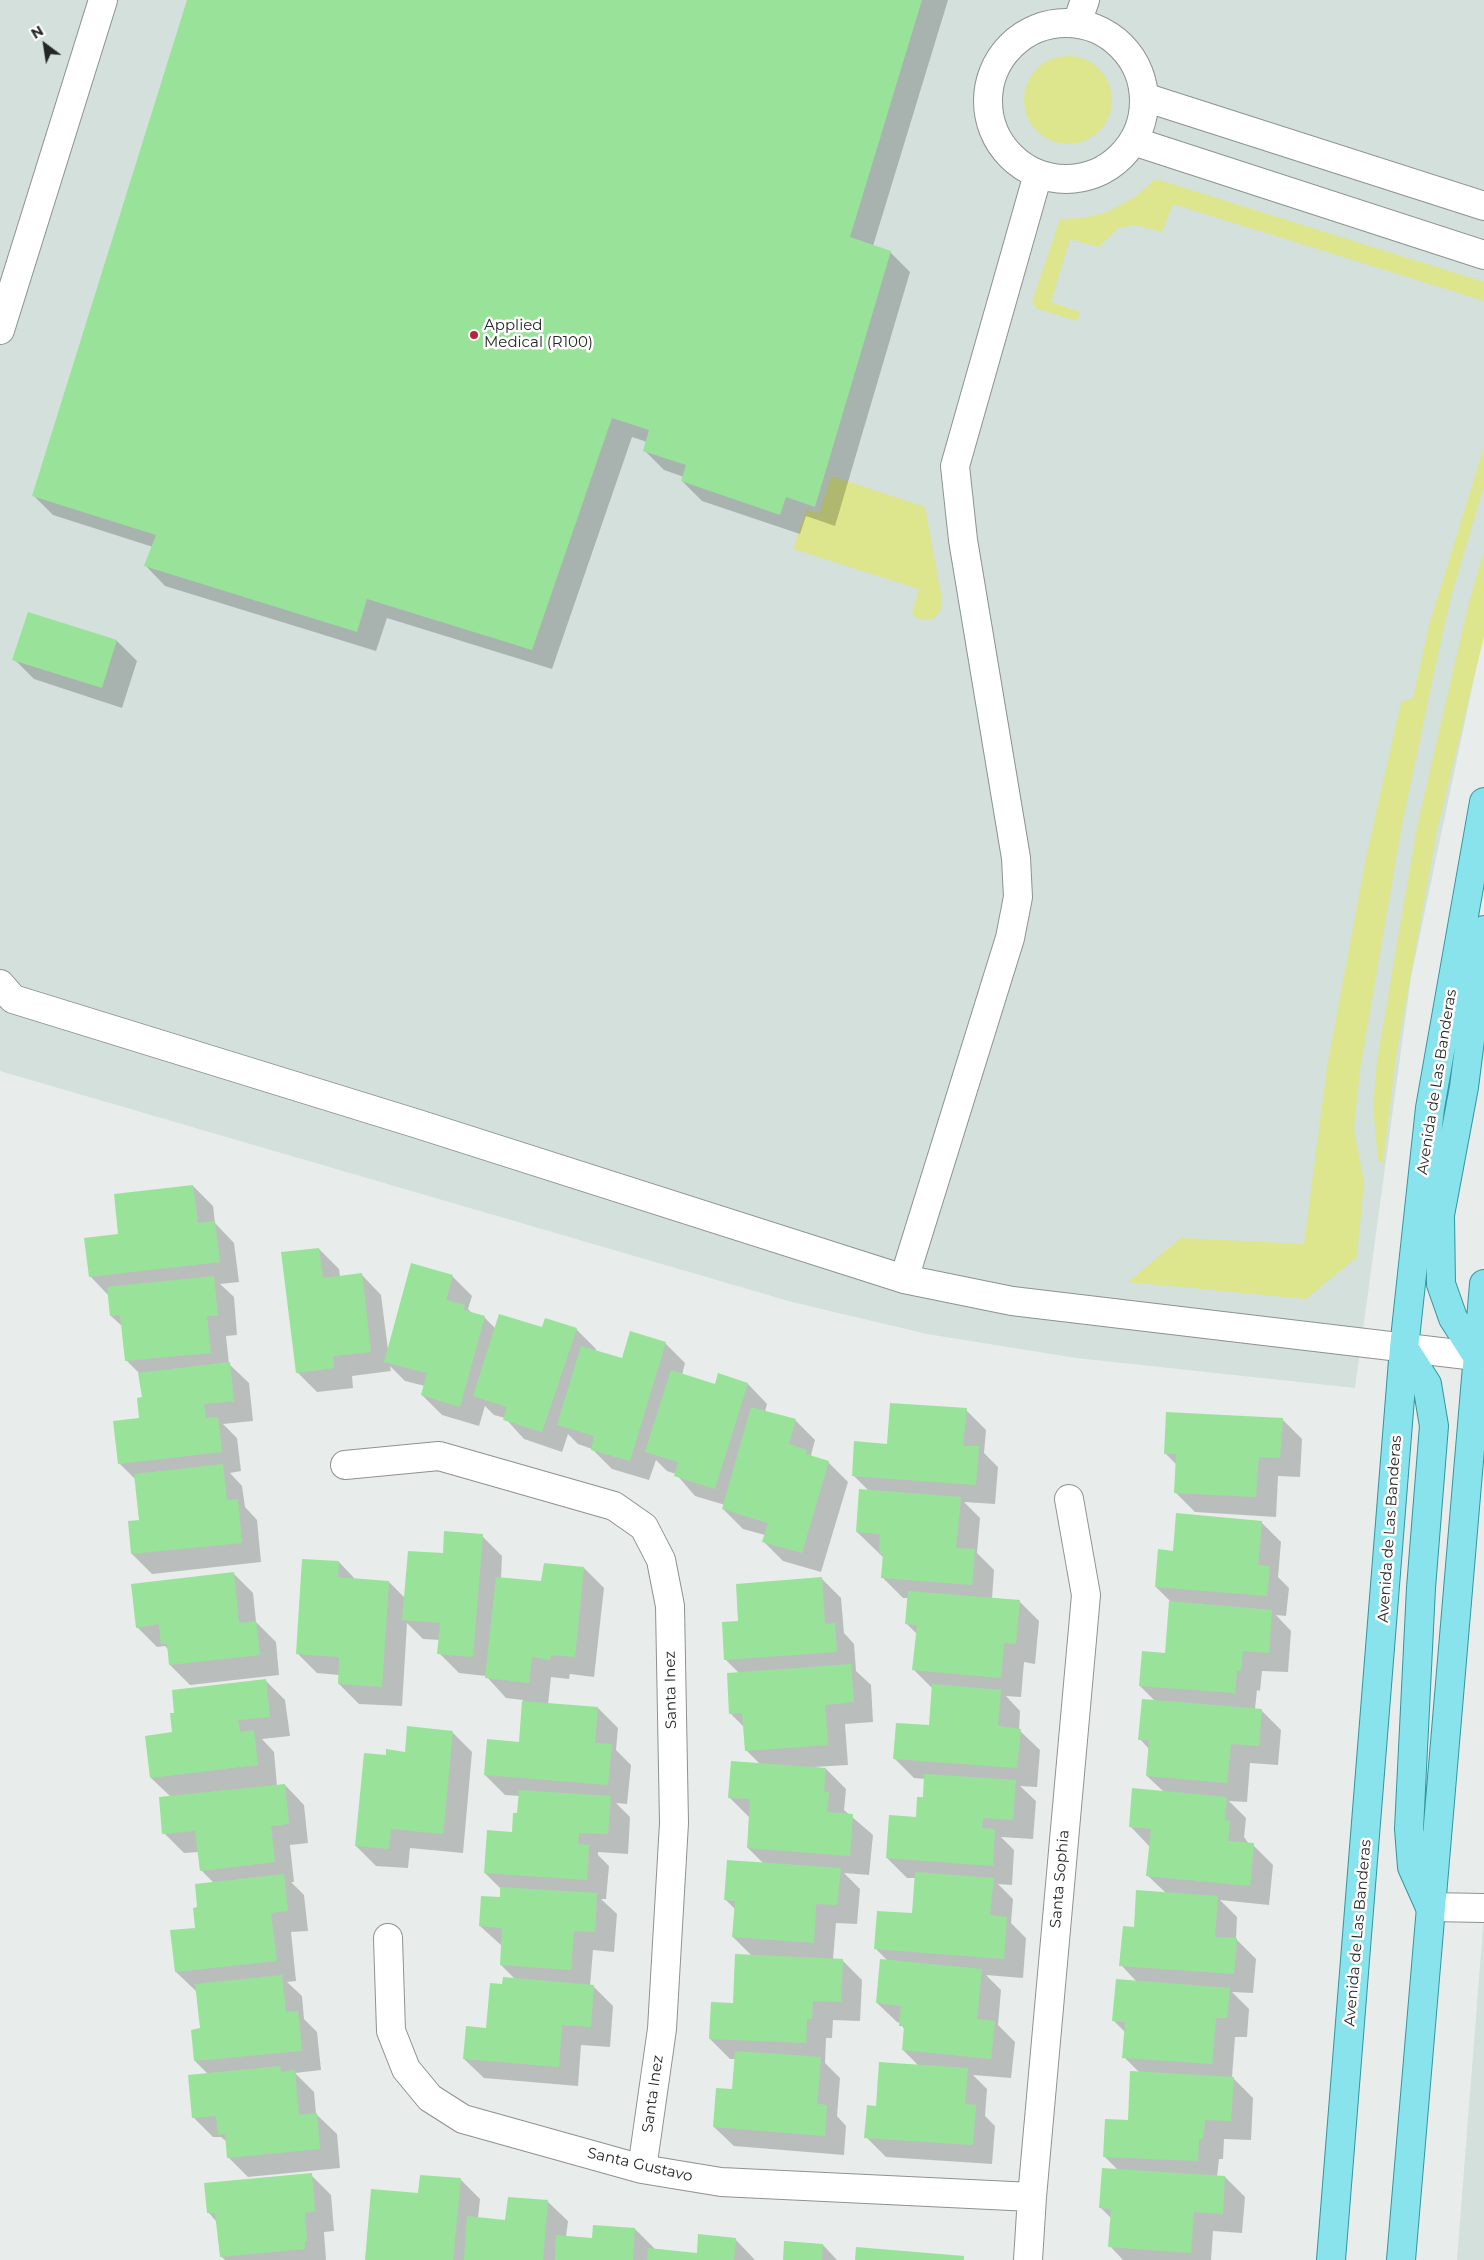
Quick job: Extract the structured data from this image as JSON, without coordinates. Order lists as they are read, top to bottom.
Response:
{
  "streets": {
    "main road": ["Avenida de Las Banderas"],
    "street": ["Santa Inez", "Santa Sophia", "Santa Gustavo"]
  },
  "crossings": [
    ["Santa Inez", "Santa Gustavo"],
    ["Santa Sophia", "Santa Gustavo"]
  ],
  "places": ["Applied Medical (R100)"],
  "north": "top left"
}
